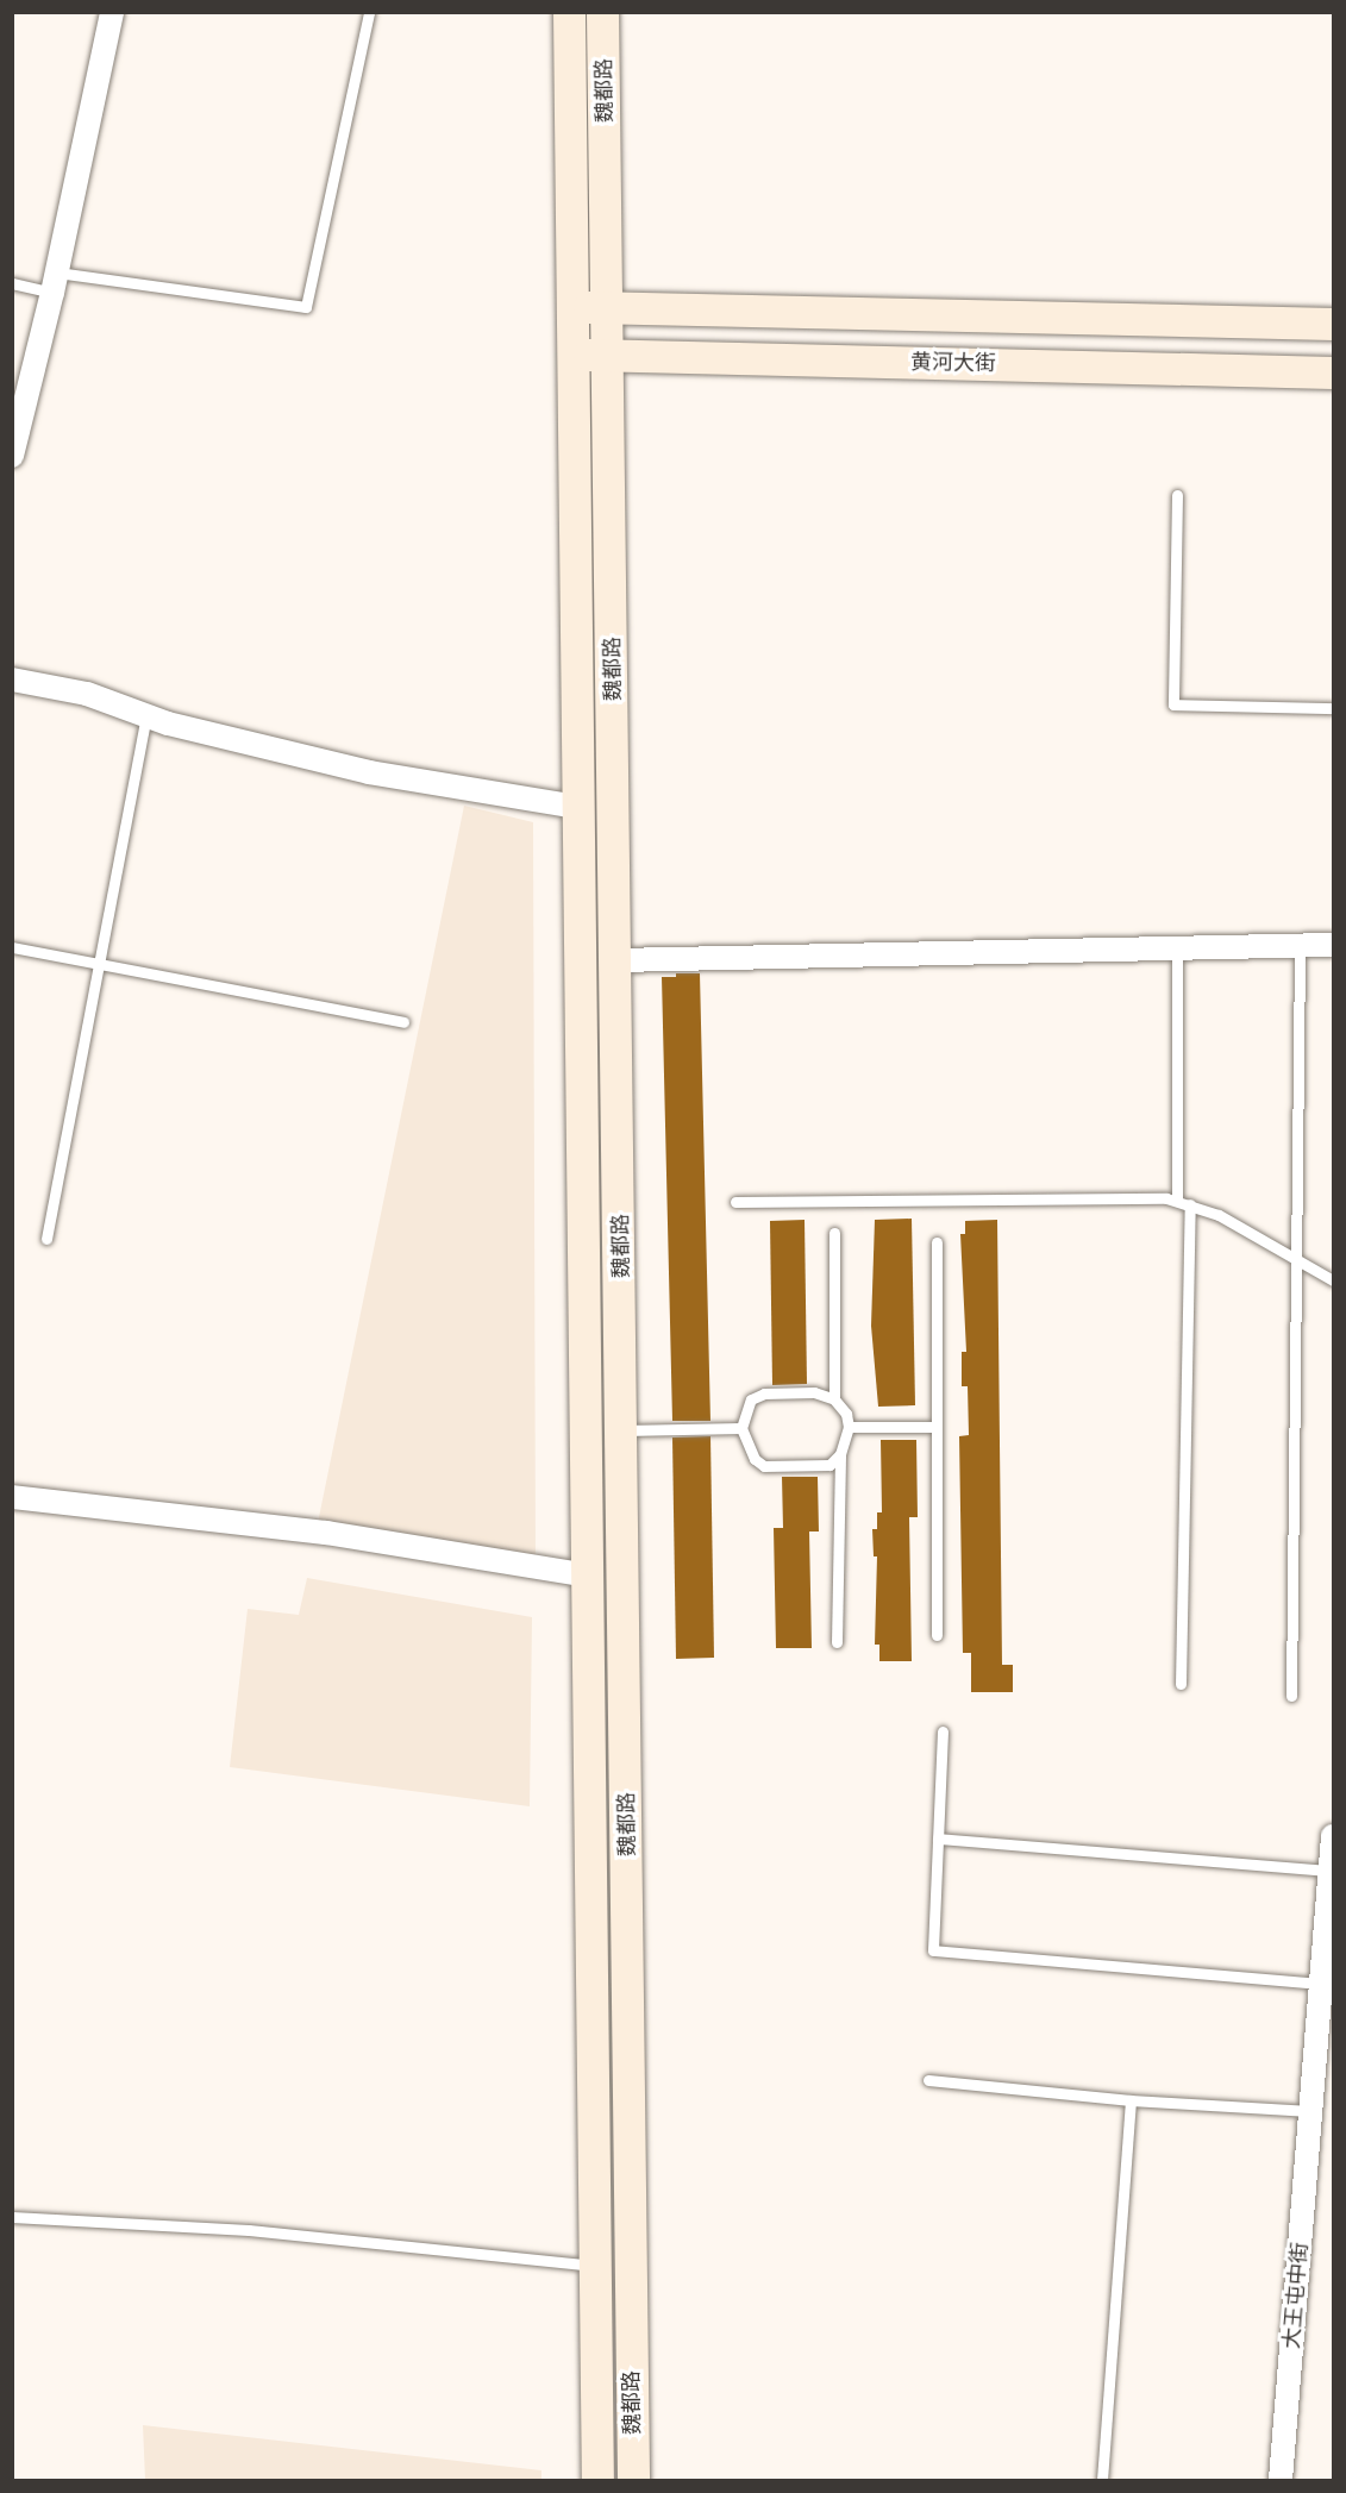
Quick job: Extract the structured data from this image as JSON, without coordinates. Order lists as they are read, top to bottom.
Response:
{
  "streets": {
    "main road": ["魏都路", "黄河大街"],
    "street": ["大王屯中街"]
  },
  "crossings": [
    ["魏都路", "黄河大街"]
  ]
}
